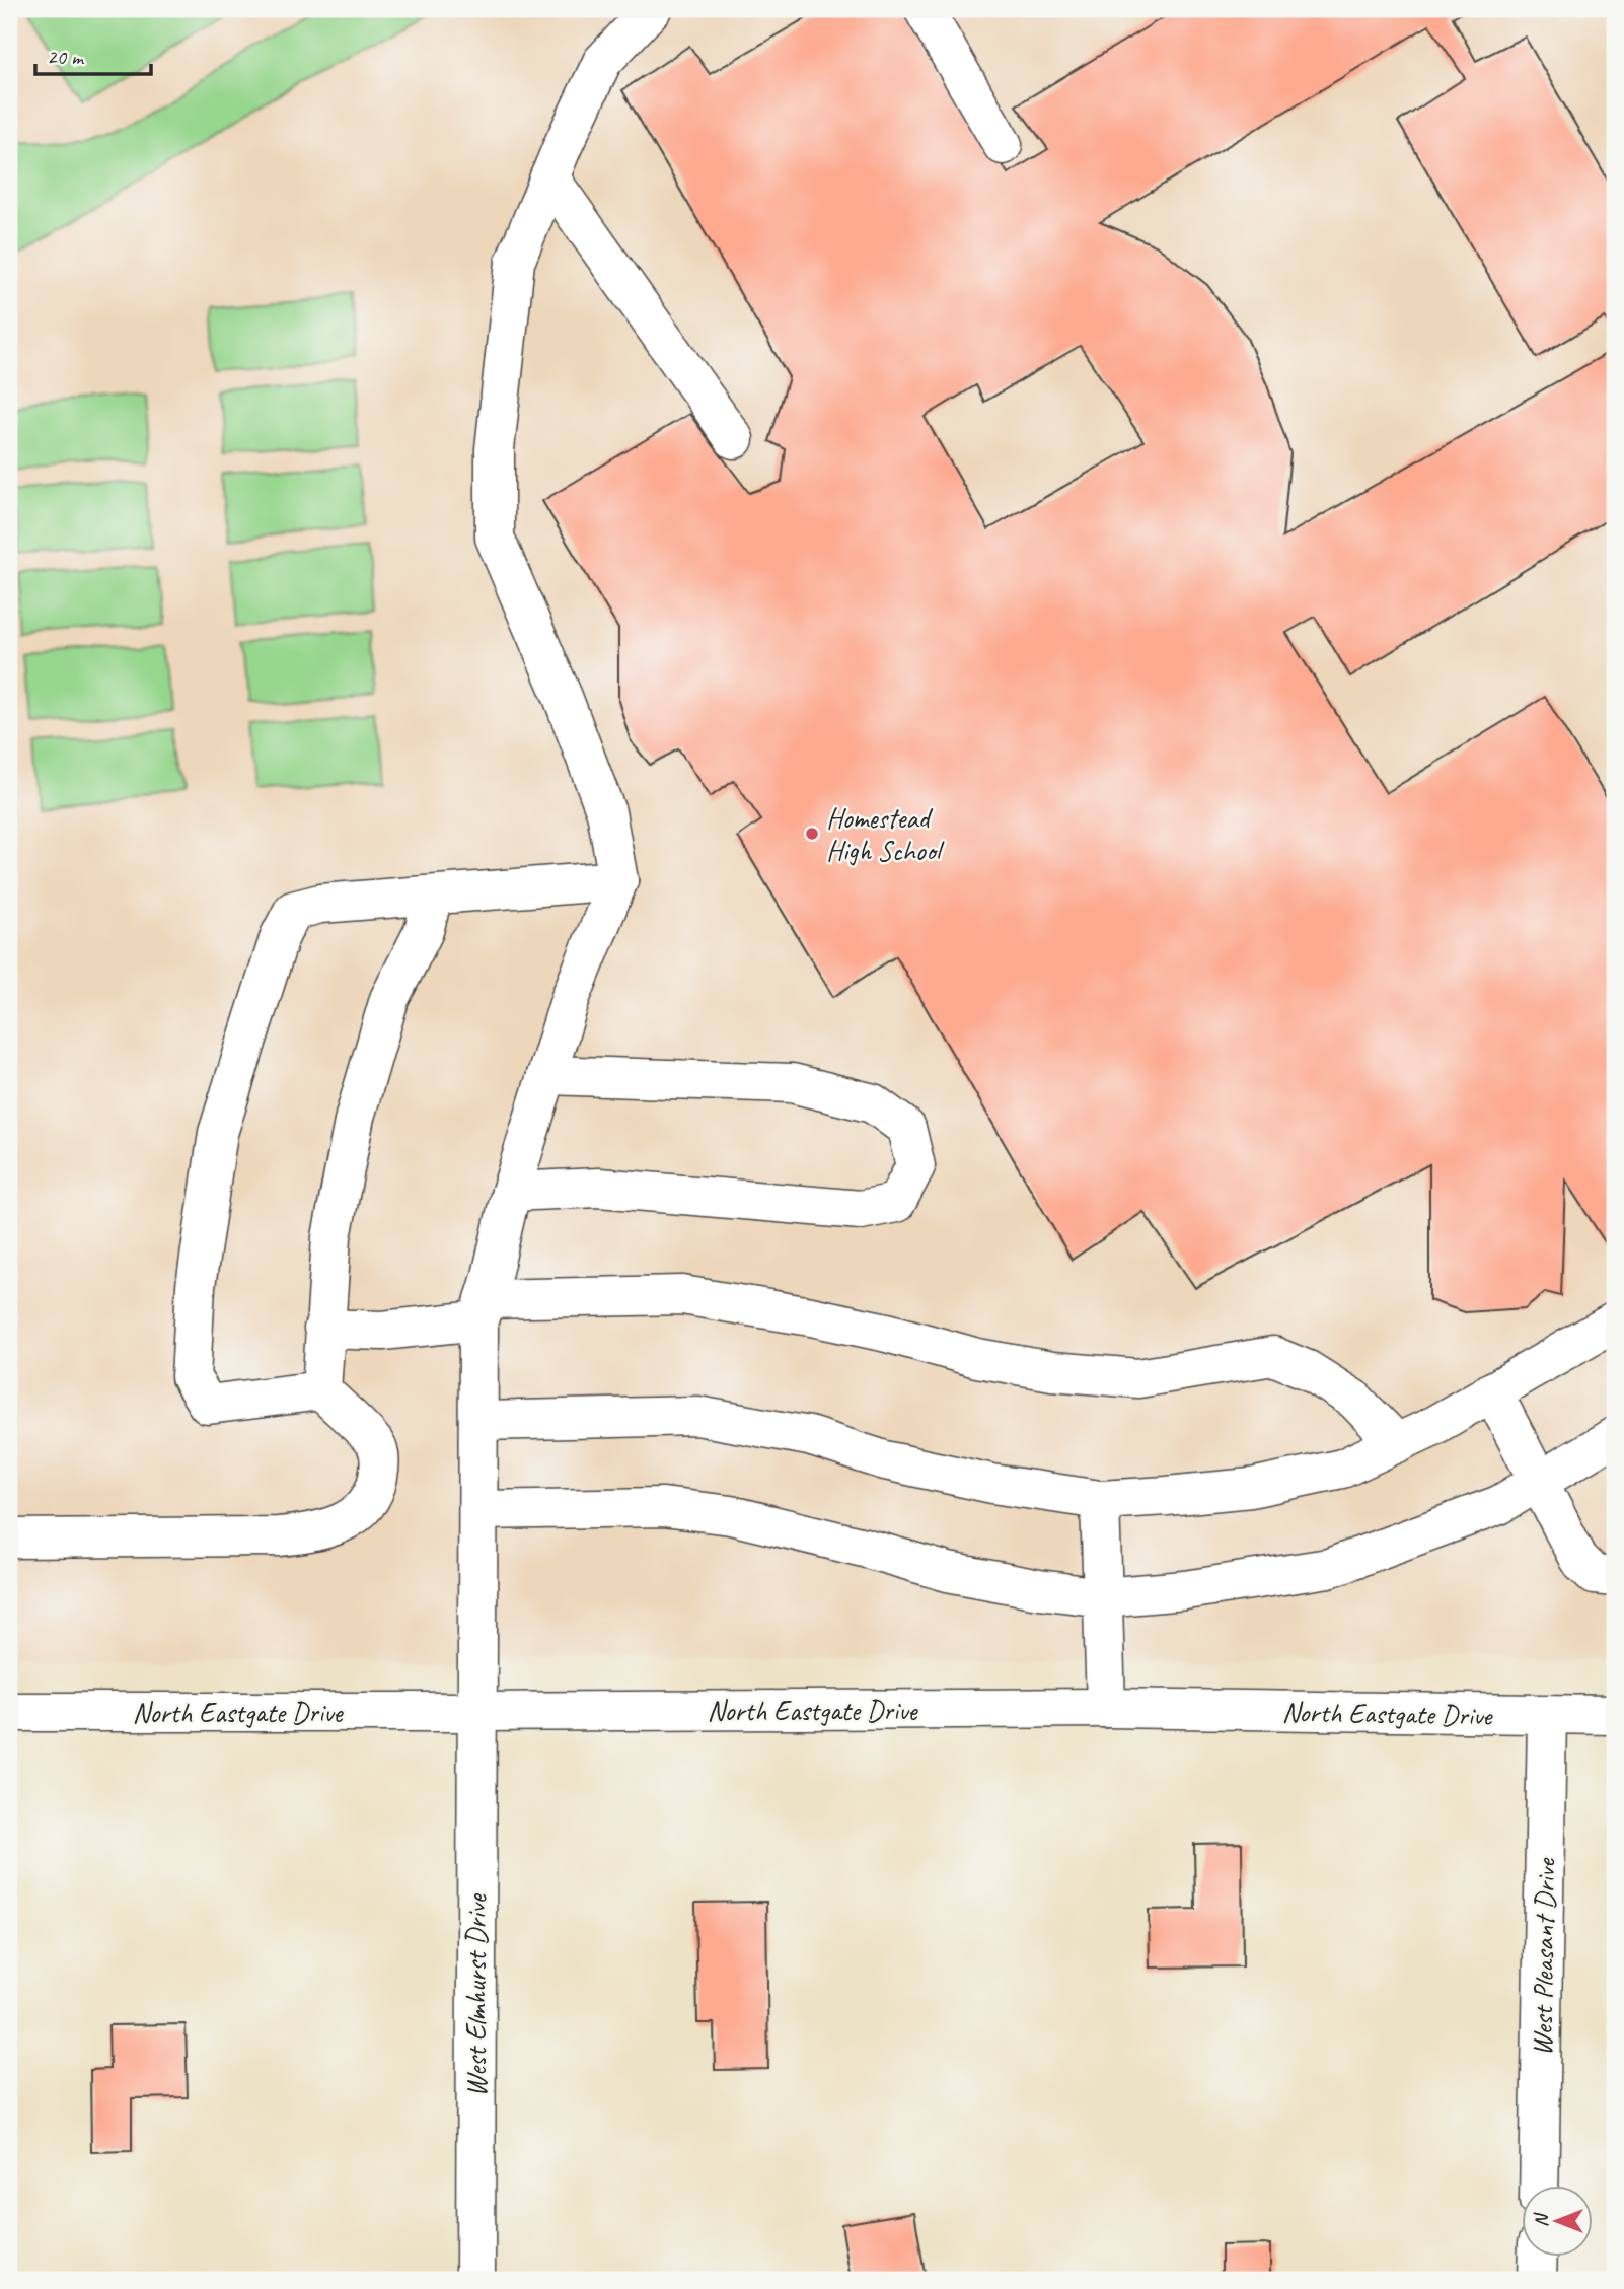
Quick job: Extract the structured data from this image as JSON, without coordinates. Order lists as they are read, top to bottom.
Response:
{
  "streets": {
    "street": ["North Eastgate Drive", "West Pleasant Drive", "West Elmhurst Drive"]
  },
  "crossings": [
    ["North Eastgate Drive", "West Pleasant Drive"],
    ["North Eastgate Drive", "West Elmhurst Drive"]
  ],
  "places": ["Homestead High School"],
  "scale_bar": "20 m",
  "north": "left"
}
